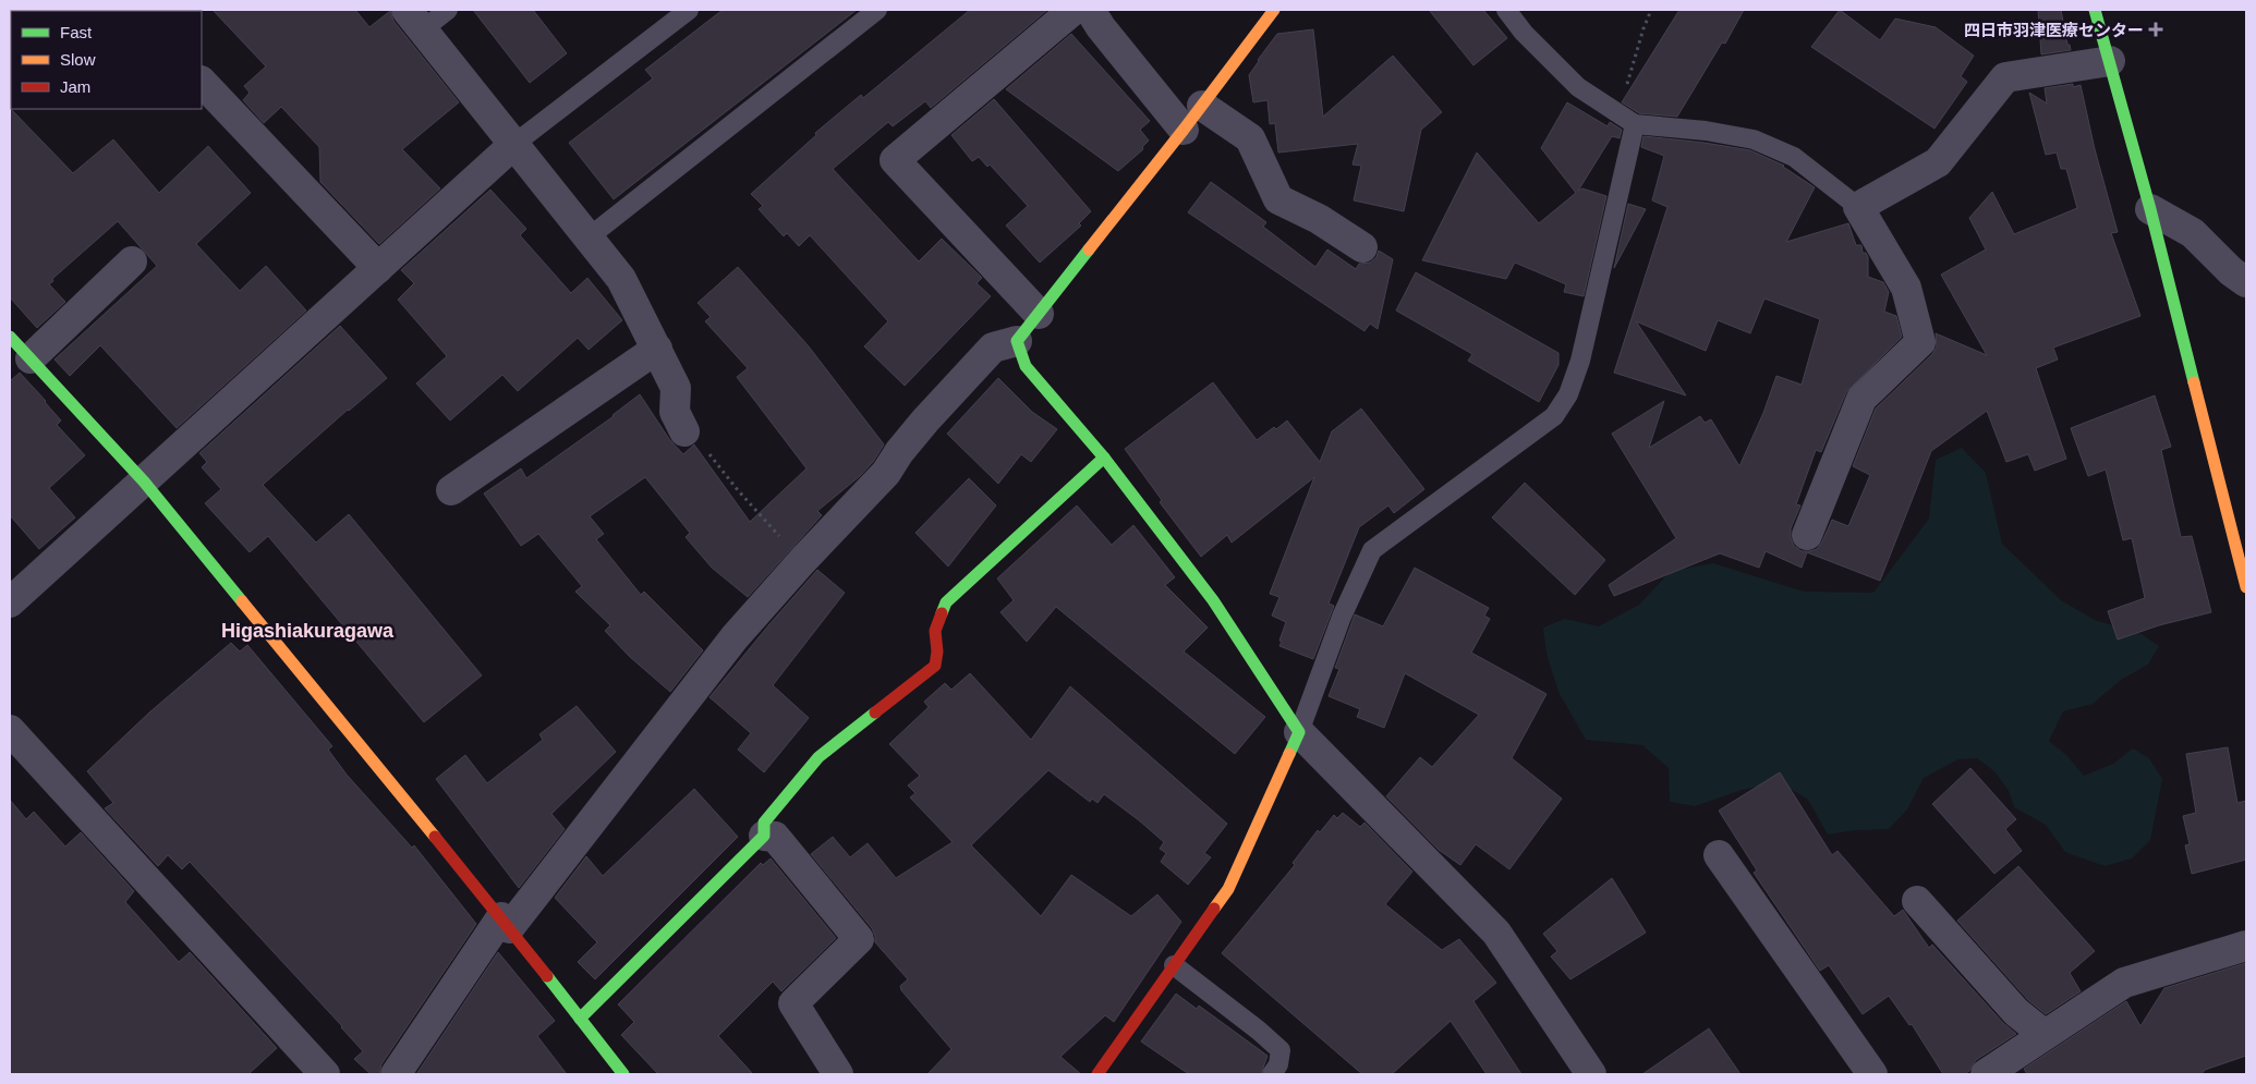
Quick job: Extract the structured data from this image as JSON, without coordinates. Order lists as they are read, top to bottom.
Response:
{
  "districts": ["Higashiakuragawa"],
  "places": {
    "health": ["四日市羽津医療センター"]
  },
  "legend": ["Fast", "Slow", "Jam"]
}
